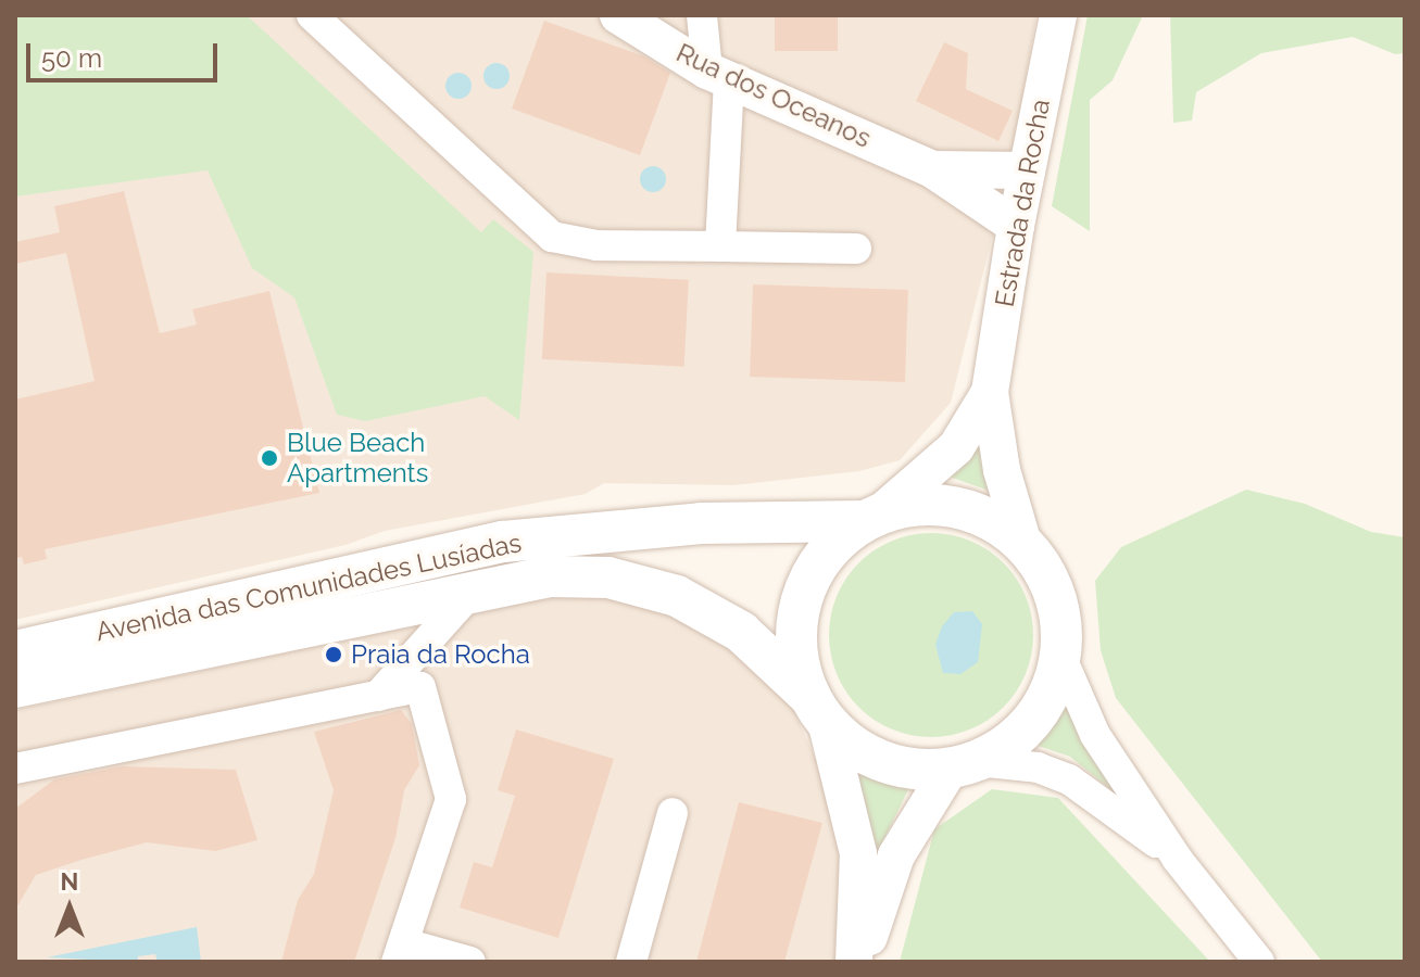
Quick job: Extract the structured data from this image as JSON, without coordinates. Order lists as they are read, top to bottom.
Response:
{
  "streets": {
    "main road": ["Avenida das Comunidades Lusíadas"],
    "street": ["Rua dos Oceanos", "Estrada da Rocha"]
  },
  "crossings": [
    ["Estrada da Rocha", "Avenida das Comunidades Lusíadas"]
  ],
  "places": ["Blue Beach Apartments", "Praia da Rocha"],
  "scale_bar": "50 m",
  "north": "top"
}
